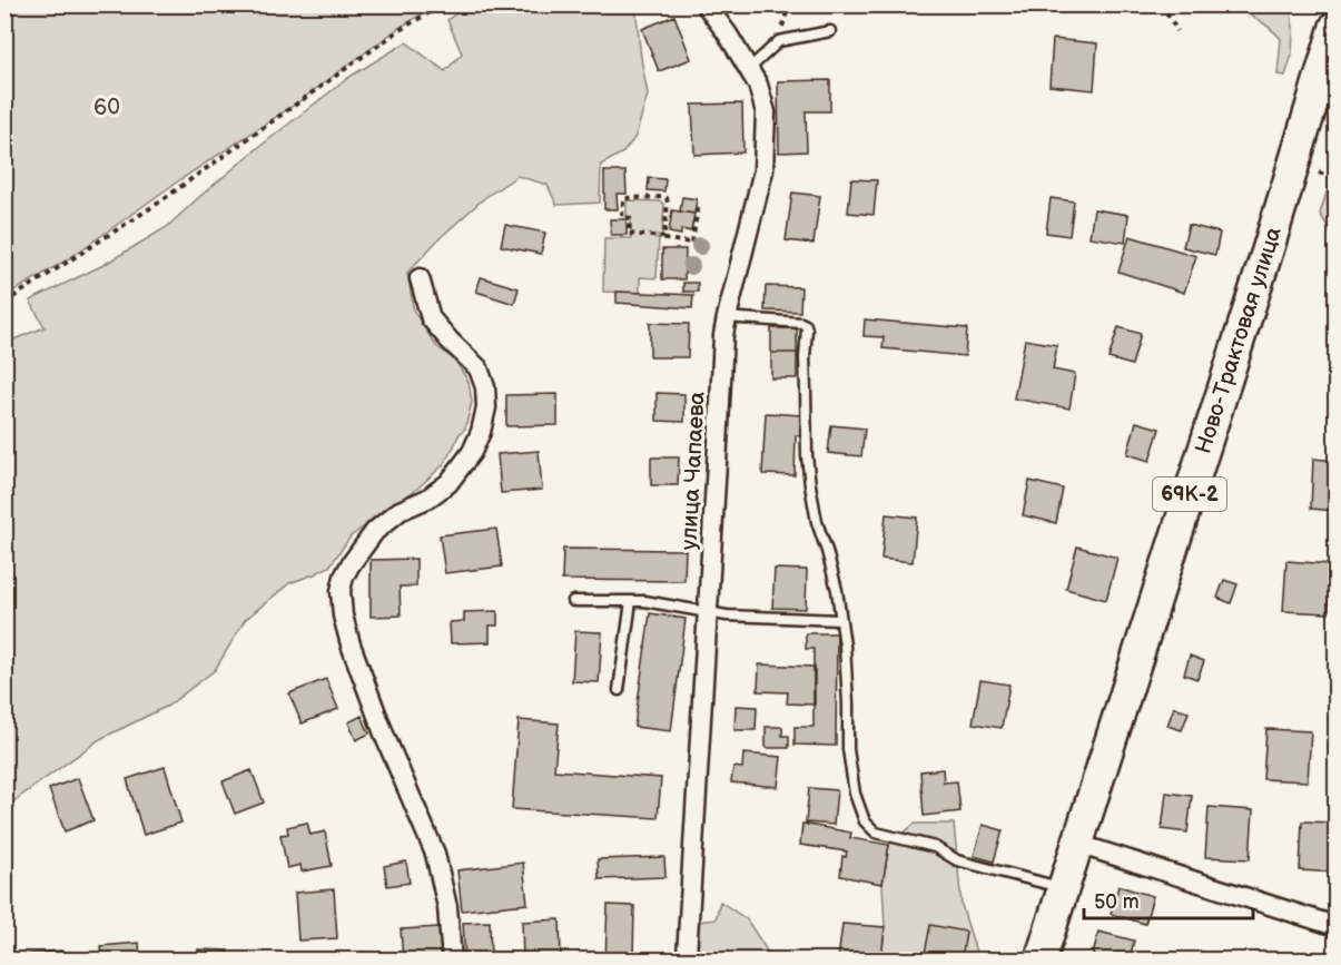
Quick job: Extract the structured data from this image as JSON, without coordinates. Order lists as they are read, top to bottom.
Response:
{
  "streets": {
    "main road": ["Ново-Трактовая улица", "69К-2"],
    "street": ["улица Чапаева"]
  },
  "parks": ["60"],
  "scale_bar": "50 m"
}
